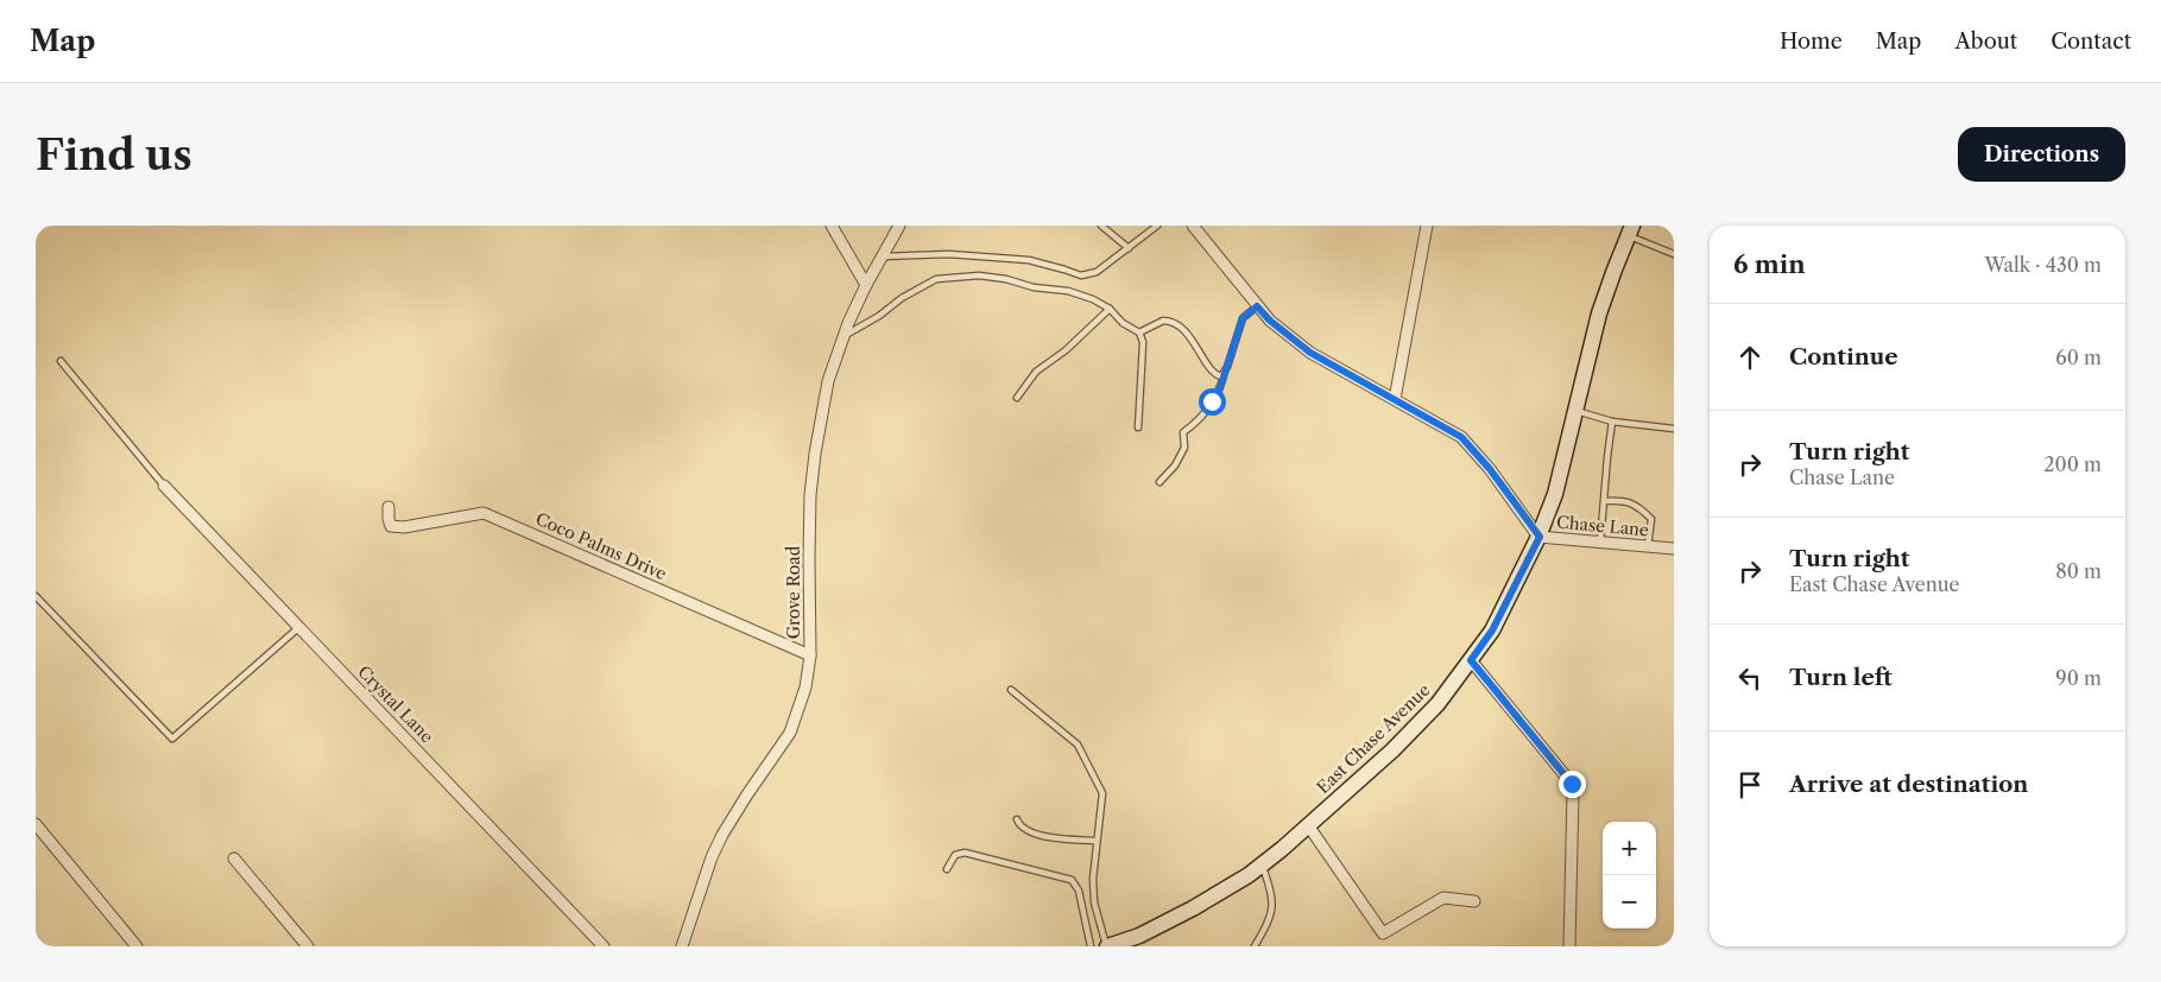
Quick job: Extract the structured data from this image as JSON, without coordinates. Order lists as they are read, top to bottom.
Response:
{
  "streets": {
    "main road": ["East Chase Avenue"],
    "street": [
      "Chase Lane",
      "Coco Palms Drive",
      "Grove Road",
      "Crystal Lane"
    ]
  },
  "crossings": [
    ["Chase Lane", "East Chase Avenue"],
    ["Coco Palms Drive", "Grove Road"]
  ],
  "page": {
    "header": "Map",
    "nav": [
      "Home",
      "Map",
      "About",
      "Contact"
    ],
    "buttons": "Directions",
    "title": "Find us",
    "heading": ["6 min", "Walk · 430 m"],
    "list": [
      ["Continue", "60 m"],
      ["Turn right", "Chase Lane", "200 m"],
      ["Turn right", "East Chase Avenue", "80 m"],
      ["Turn left", "90 m"],
      "Arrive at destination"
    ],
    "map_buttons": ["+", "−"]
  }
}
